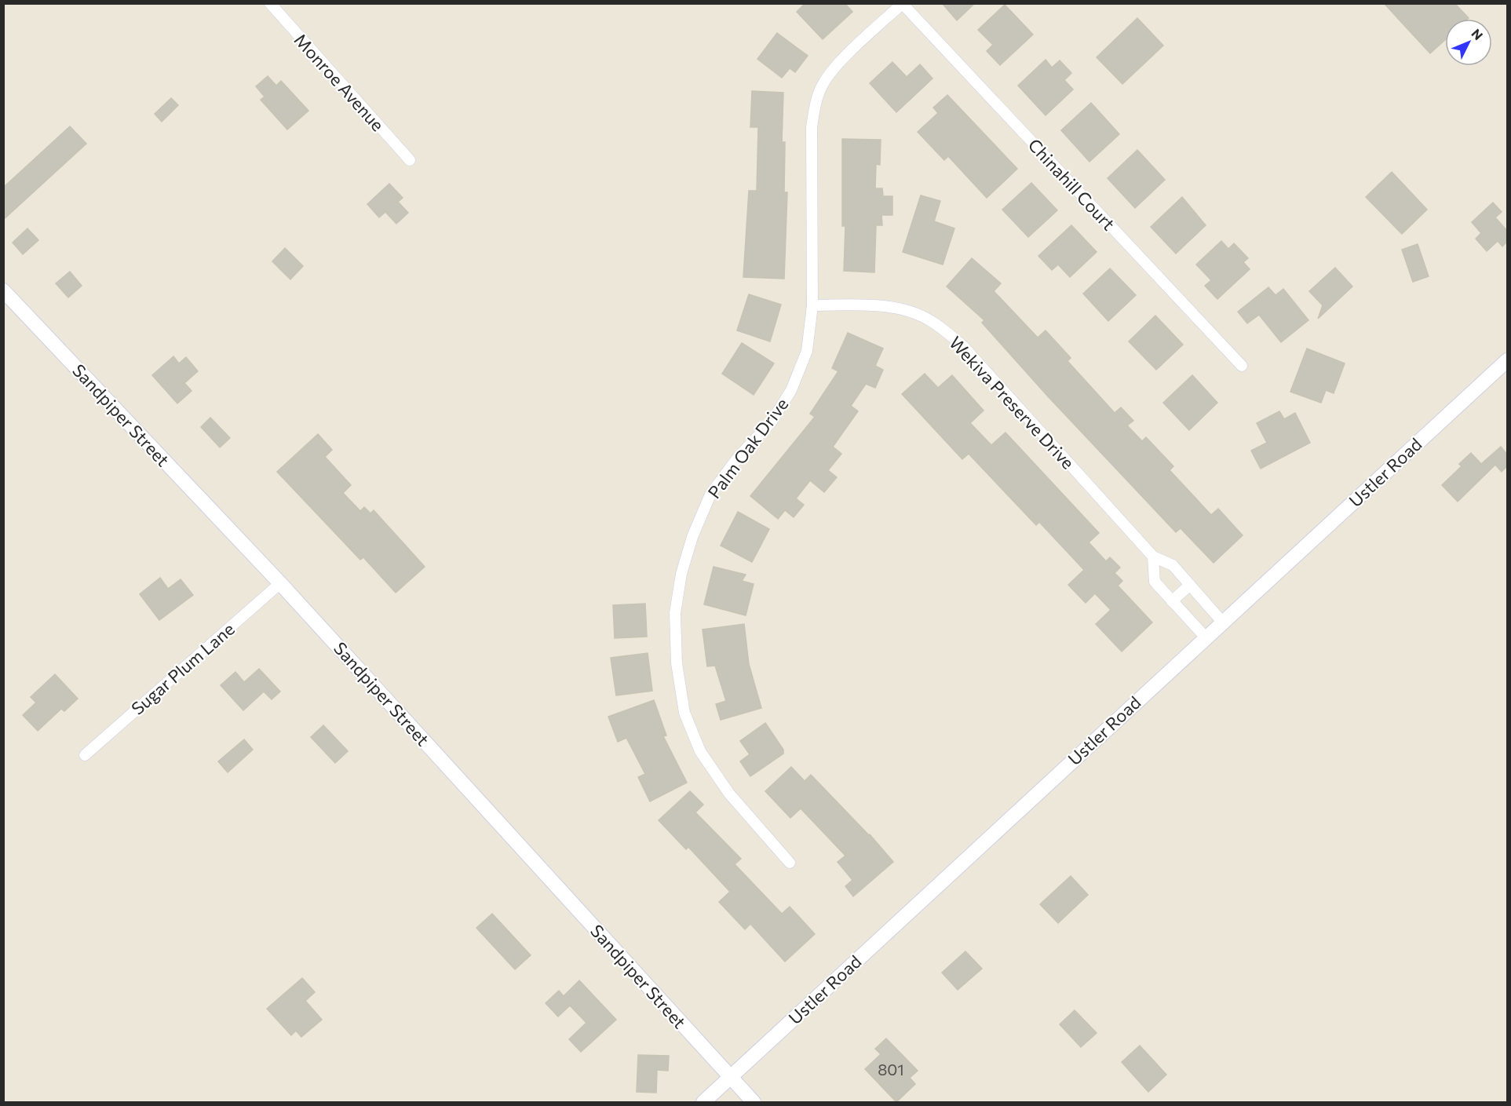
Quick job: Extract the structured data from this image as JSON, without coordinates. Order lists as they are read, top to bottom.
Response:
{
  "streets": {
    "street": [
      "Monroe Avenue",
      "Chinahill Court",
      "Wekiva Preserve Drive",
      "Sandpiper Street",
      "Palm Oak Drive",
      "Ustler Road",
      "Sugar Plum Lane"
    ]
  },
  "crossings": [
    ["Chinahill Court", "Palm Oak Drive"],
    ["Wekiva Preserve Drive", "Palm Oak Drive"],
    ["Wekiva Preserve Drive", "Ustler Road"],
    ["Sandpiper Street", "Ustler Road"],
    ["Sandpiper Street", "Sugar Plum Lane"]
  ],
  "house_numbers": ["801"],
  "north": "top right"
}
